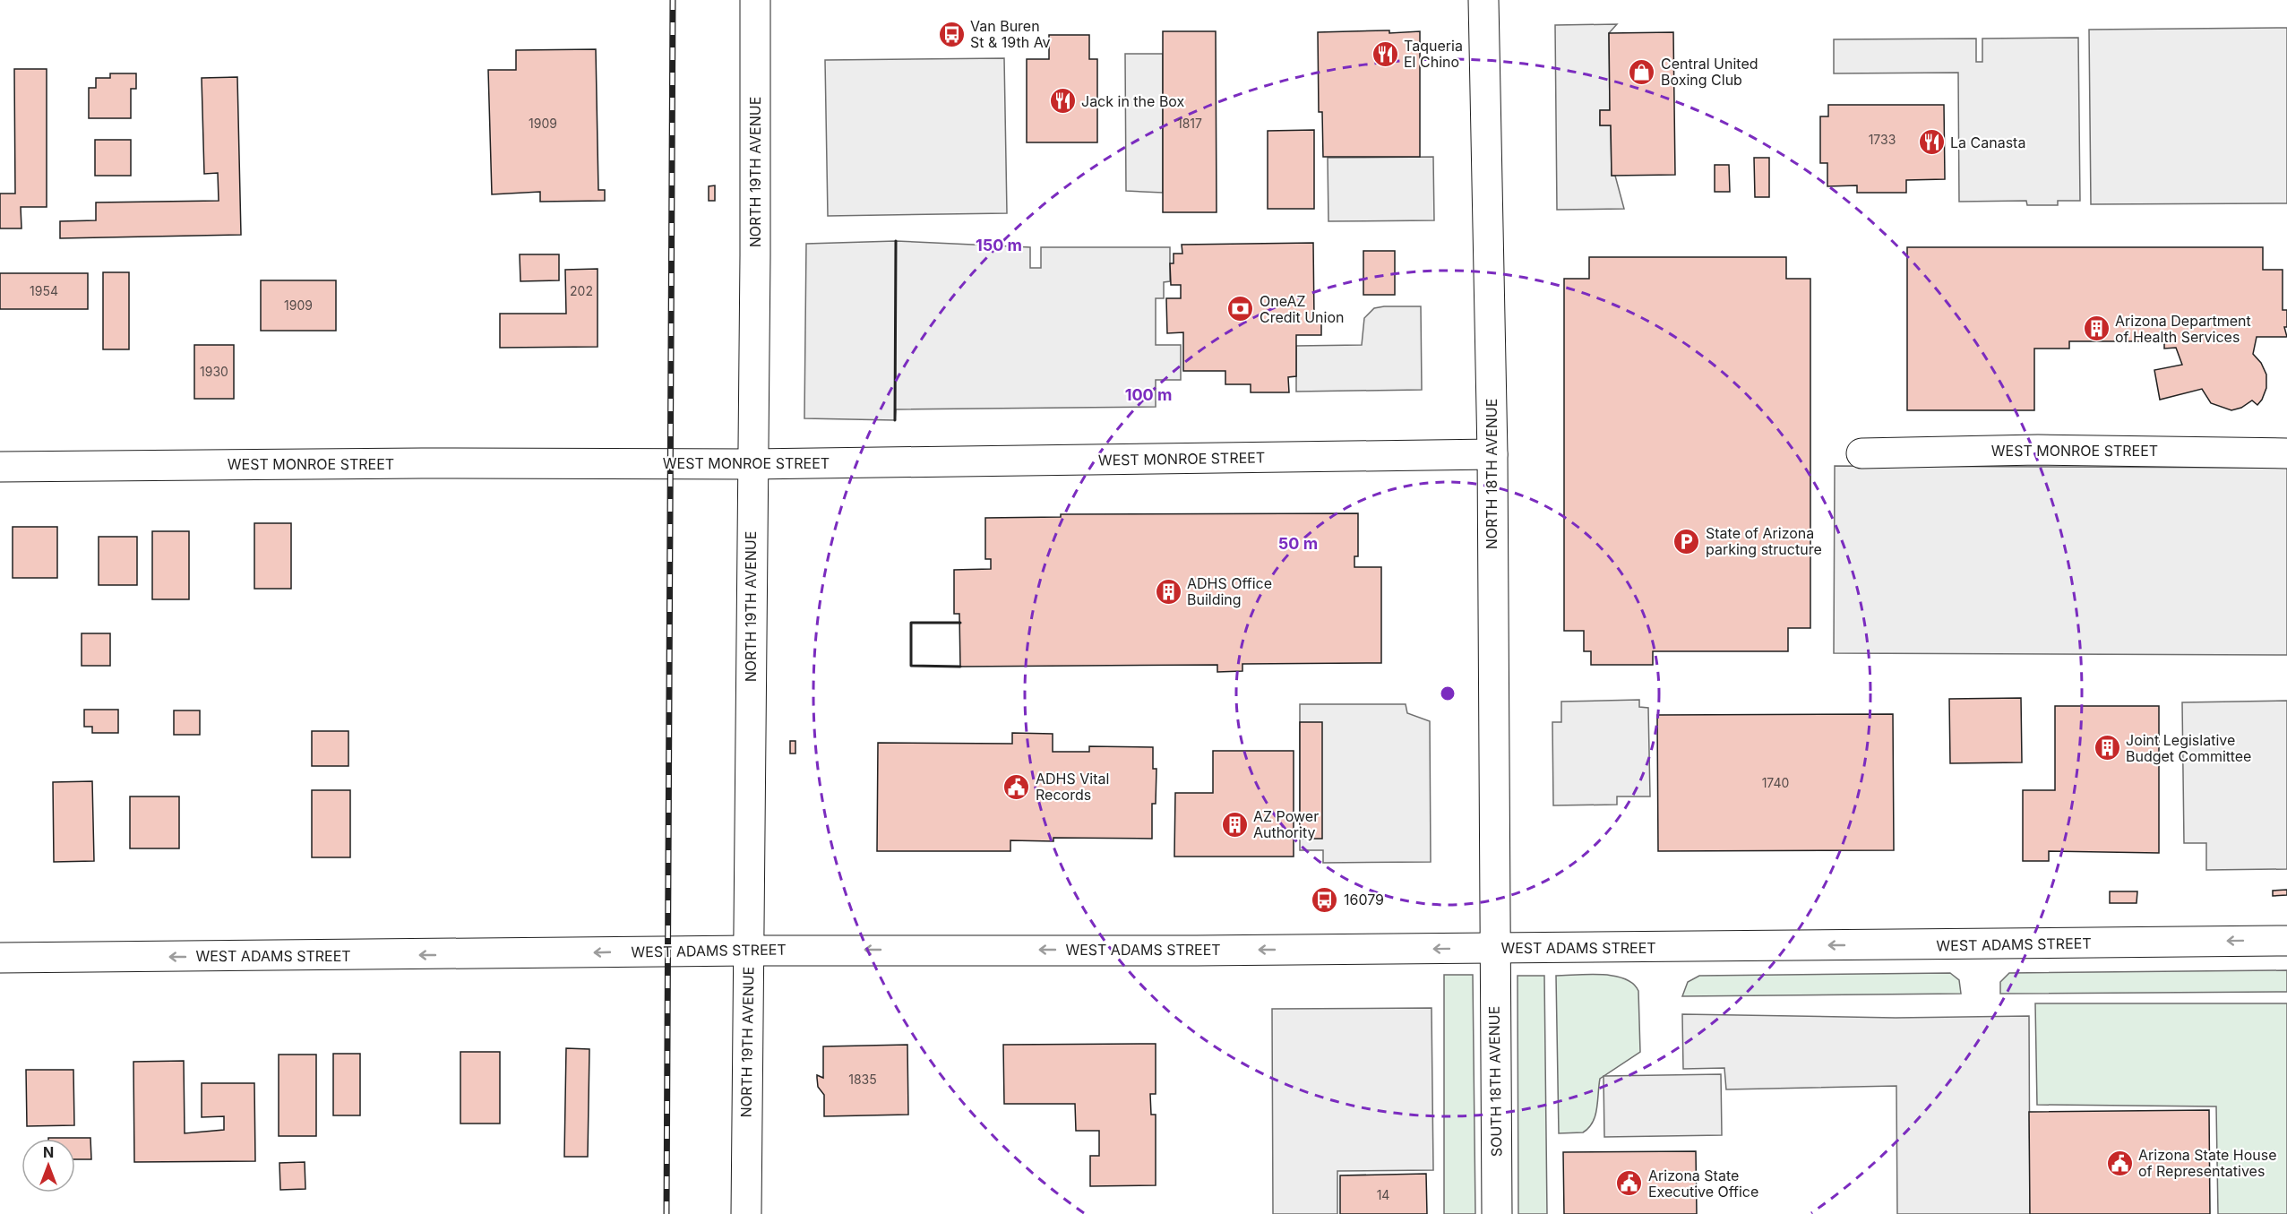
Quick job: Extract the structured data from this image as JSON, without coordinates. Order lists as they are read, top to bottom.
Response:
{
  "streets": {
    "street": [
      "NORTH 19TH AVENUE",
      "WEST MONROE STREET",
      "NORTH 18TH AVENUE",
      "WEST ADAMS STREET",
      "SOUTH 18TH AVENUE"
    ]
  },
  "crossings": [
    ["NORTH 19TH AVENUE", "WEST MONROE STREET"],
    ["NORTH 19TH AVENUE", "WEST ADAMS STREET"],
    ["WEST MONROE STREET", "NORTH 18TH AVENUE"],
    ["NORTH 18TH AVENUE", "WEST ADAMS STREET"],
    ["NORTH 18TH AVENUE", "SOUTH 18TH AVENUE"],
    ["WEST ADAMS STREET", "SOUTH 18TH AVENUE"]
  ],
  "one_way": ["WEST ADAMS STREET"],
  "places": {
    "bus stop": ["Van Buren St & 19th Av", "16079"],
    "restaurant": ["Taqueria El Chino", "Jack in the Box", "La Canasta"],
    "shop": ["Central United Boxing Club"],
    "bank": ["OneAZ Credit Union"],
    "building": [
      "Arizona Department of Health Services",
      "ADHS Office Building",
      "Joint Legislative Budget Committee",
      "AZ Power Authority"
    ],
    "parking": ["State of Arizona parking structure"],
    "public building": ["ADHS Vital Records", "Arizona State House of Representatives", "Arizona State Executive Office"]
  },
  "house_numbers": [
    "1909",
    "1817",
    "1733",
    "1954",
    "202",
    "1909",
    "1930",
    "1740",
    "1835",
    "14"
  ],
  "north": "top",
  "rings": ["150 m", "100 m", "50 m"]
}
